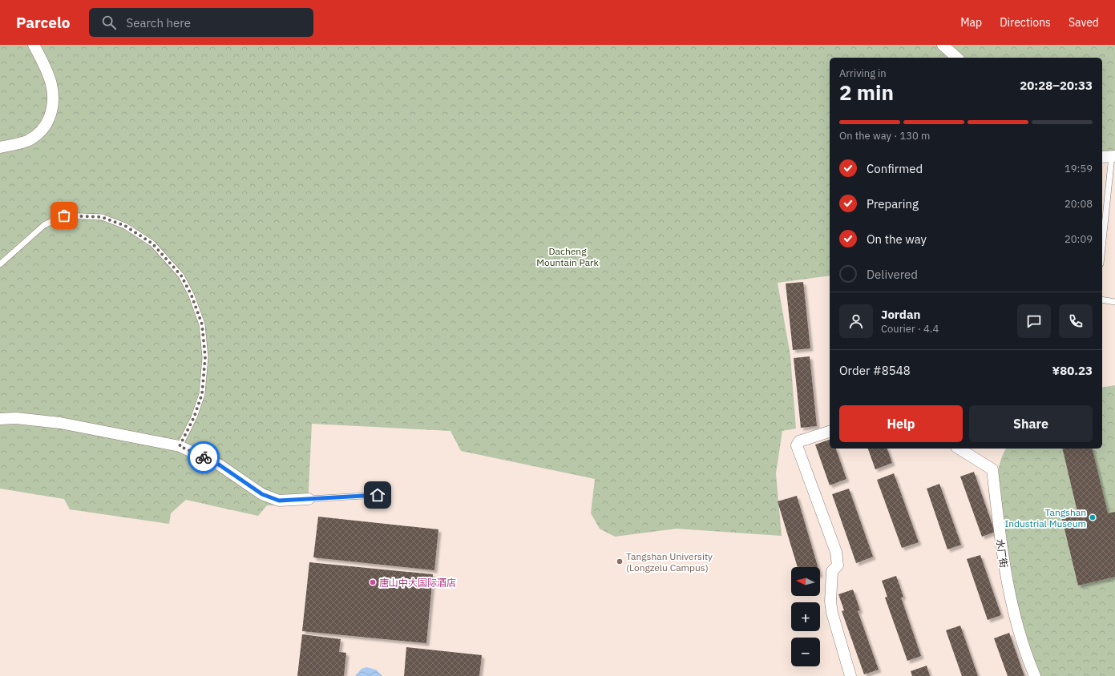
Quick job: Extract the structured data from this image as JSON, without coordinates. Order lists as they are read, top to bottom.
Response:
{
  "streets": {
    "street": ["水厂街"]
  },
  "parks": ["Dacheng Mountain Park"],
  "places": ["Tangshan Industrial Museum", "Tangshan University (Longzelu Campus)", "唐山中大国际酒店"],
  "north": "left",
  "page": {
    "header": "Parcelo",
    "search": "Search here",
    "nav": ["Map", "Directions", "Saved"],
    "heading": ["2 min", "Arriving in", "20:28–20:33"],
    "panel": [
      "Jordan",
      "Courier · 4.4",
      "Order #8548",
      "¥80.23"
    ],
    "bar": "On the way · 130 m",
    "list": [
      ["Confirmed", "19:59"],
      ["Preparing", "20:08"],
      ["On the way", "20:09"],
      "Delivered"
    ],
    "buttons": ["Help", "Share"],
    "map_buttons": ["+", "−"]
  }
}
